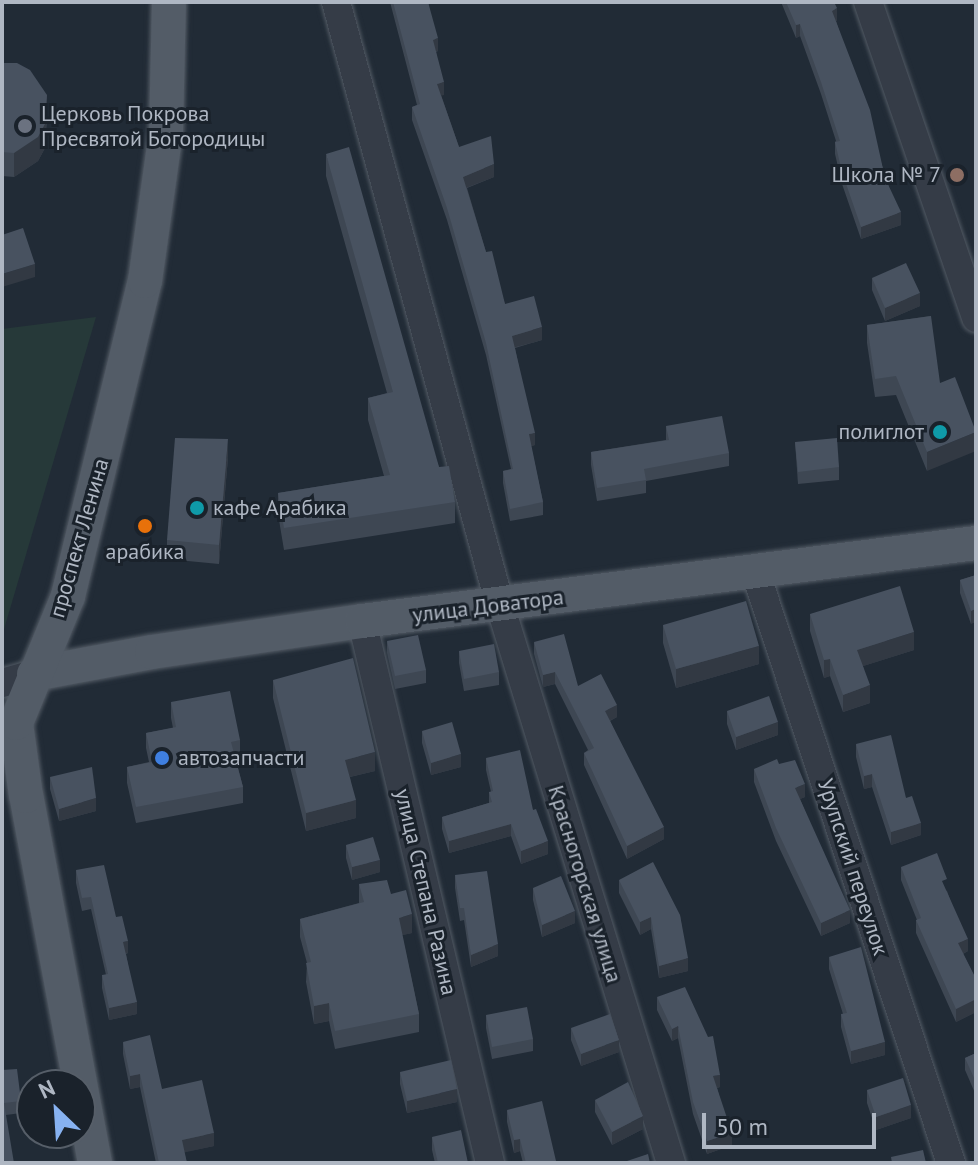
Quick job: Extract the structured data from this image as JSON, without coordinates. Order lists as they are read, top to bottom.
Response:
{
  "streets": {
    "main road": ["проспект Ленина", "улица Доватора"],
    "street": ["Урупский переулок", "Красногорская улица", "улица Степана Разина"]
  },
  "crossings": [
    ["проспект Ленина", "улица Доватора"],
    ["улица Доватора", "Урупский переулок"],
    ["улица Доватора", "Красногорская улица"],
    ["улица Доватора", "улица Степана Разина"]
  ],
  "places": [
    "Церковь Покрова Пресвятой Богородицы",
    "Школа № 7",
    "полиглот",
    "кафе Арабика",
    "арабика",
    "автозапчасти"
  ],
  "scale_bar": "50 m",
  "north": "top left"
}
